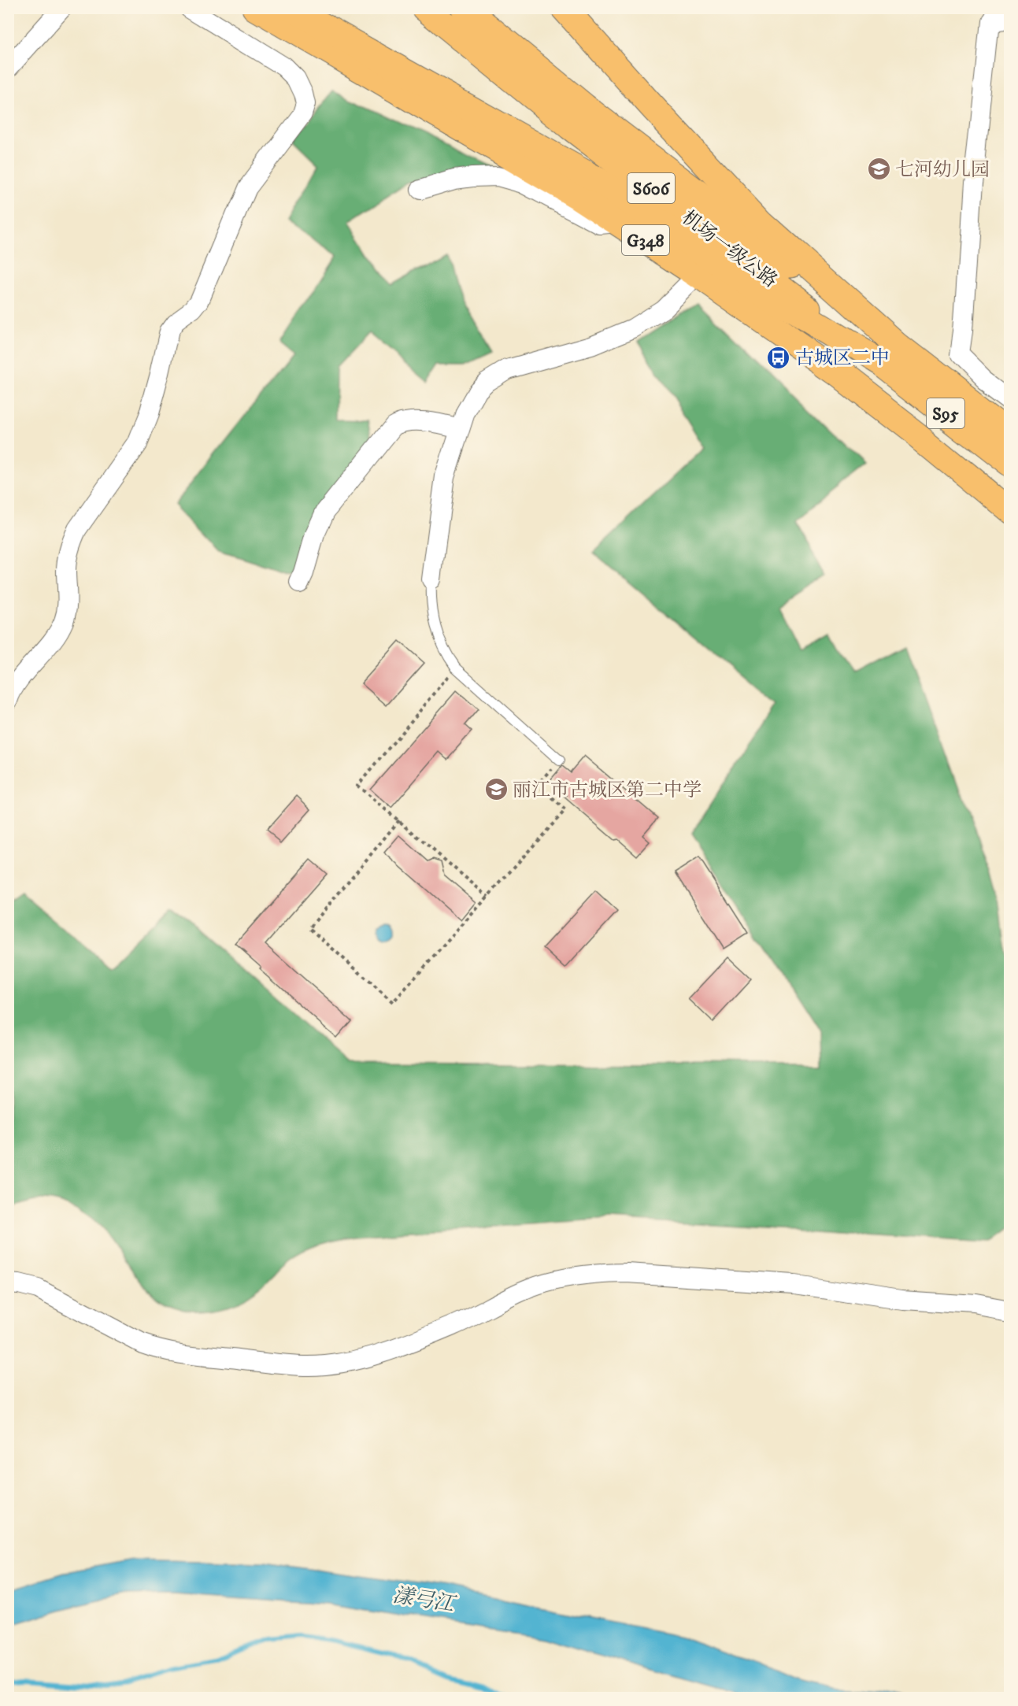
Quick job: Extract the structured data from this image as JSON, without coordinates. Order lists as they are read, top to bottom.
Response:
{
  "streets": {
    "highway": [
      "S606",
      "G348",
      "机场一级公路",
      "S95"
    ]
  },
  "crossings": [
    ["机场一级公路", "S95"]
  ],
  "water": ["漾弓江"],
  "places": {
    "school or university": ["七河幼儿园", "丽江市古城区第二中学"],
    "bus stop": ["古城区二中"]
  }
}
